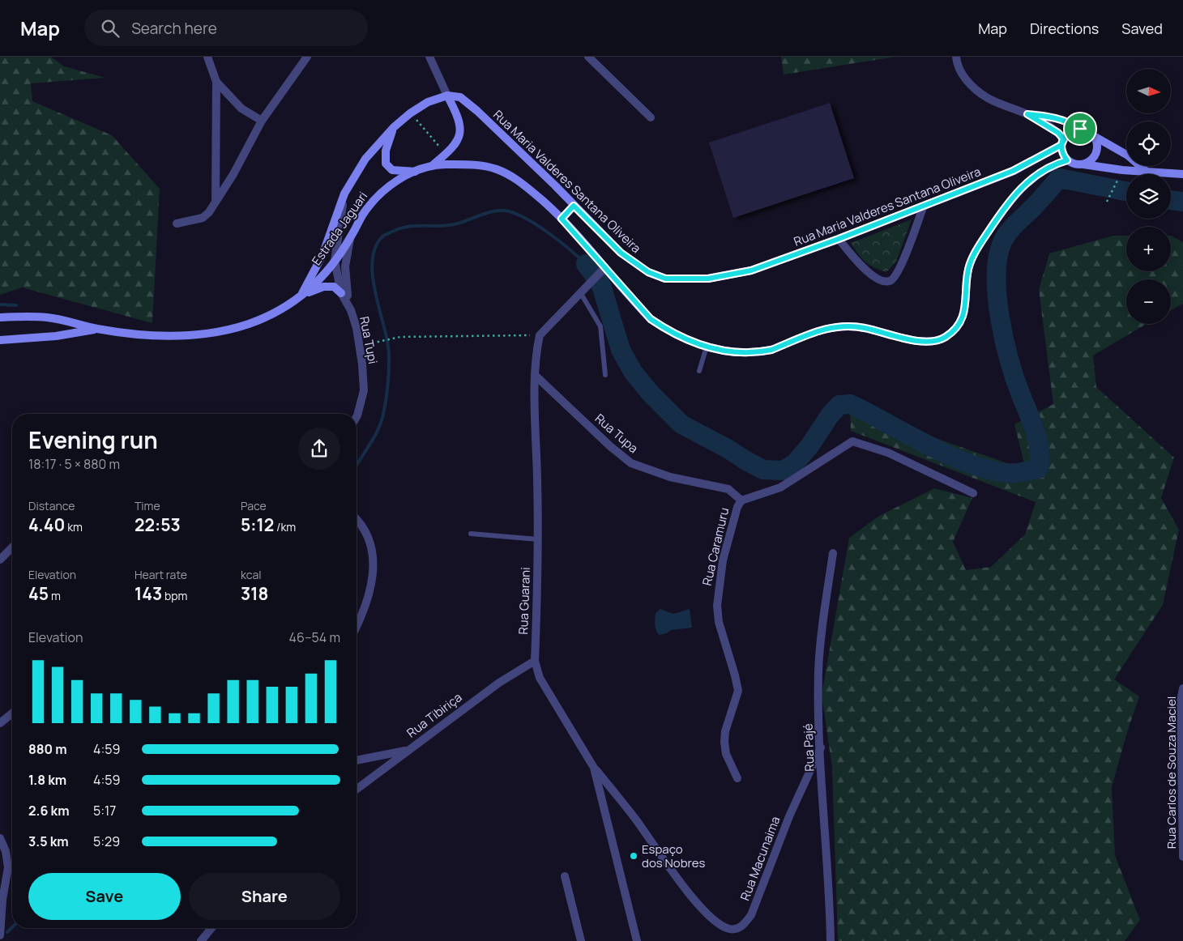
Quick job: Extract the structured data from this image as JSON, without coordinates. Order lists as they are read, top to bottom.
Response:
{
  "streets": {
    "main road": ["Rua Maria Valderes Santana Oliveira", "Estrada Jaguari"],
    "street": [
      "Rua Tupi",
      "Rua Tupa",
      "Rua Caramuru",
      "Rua Guarani",
      "Rua Tibiriça",
      "Rua Pajé",
      "Rua Carlos de Souza Maciel",
      "Rua Macunaima"
    ]
  },
  "crossings": [
    ["Rua Maria Valderes Santana Oliveira", "Estrada Jaguari"],
    ["Estrada Jaguari", "Rua Tupi"],
    ["Rua Tupa", "Rua Caramuru"],
    ["Rua Tupa", "Rua Guarani"],
    ["Rua Guarani", "Rua Tibiriça"],
    ["Rua Guarani", "Rua Macunaima"],
    ["Rua Pajé", "Rua Macunaima"]
  ],
  "places": ["Espaço dos Nobres"],
  "north": "right",
  "page": {
    "header": "Map",
    "search": "Search here",
    "nav": ["Map", "Directions", "Saved"],
    "map_buttons": ["+", "−"],
    "heading": ["Evening run", "18:17 · 5 × 880 m"],
    "stats": [
      ["Distance", "4.40 km"],
      ["Time", "22:53"],
      ["Pace", "5:12 /km"],
      ["Elevation", "45 m"],
      ["Heart rate", "143 bpm"],
      ["kcal", "318"]
    ],
    "chart": ["Elevation", "46–54 m"],
    "list": [
      {
        "name": "880 m",
        "note": "4:59"
      },
      {
        "name": "1.8 km",
        "note": "4:59"
      },
      {
        "name": "2.6 km",
        "note": "5:17"
      },
      {
        "name": "3.5 km",
        "note": "5:29"
      }
    ],
    "buttons": ["Save", "Share"]
  }
}
